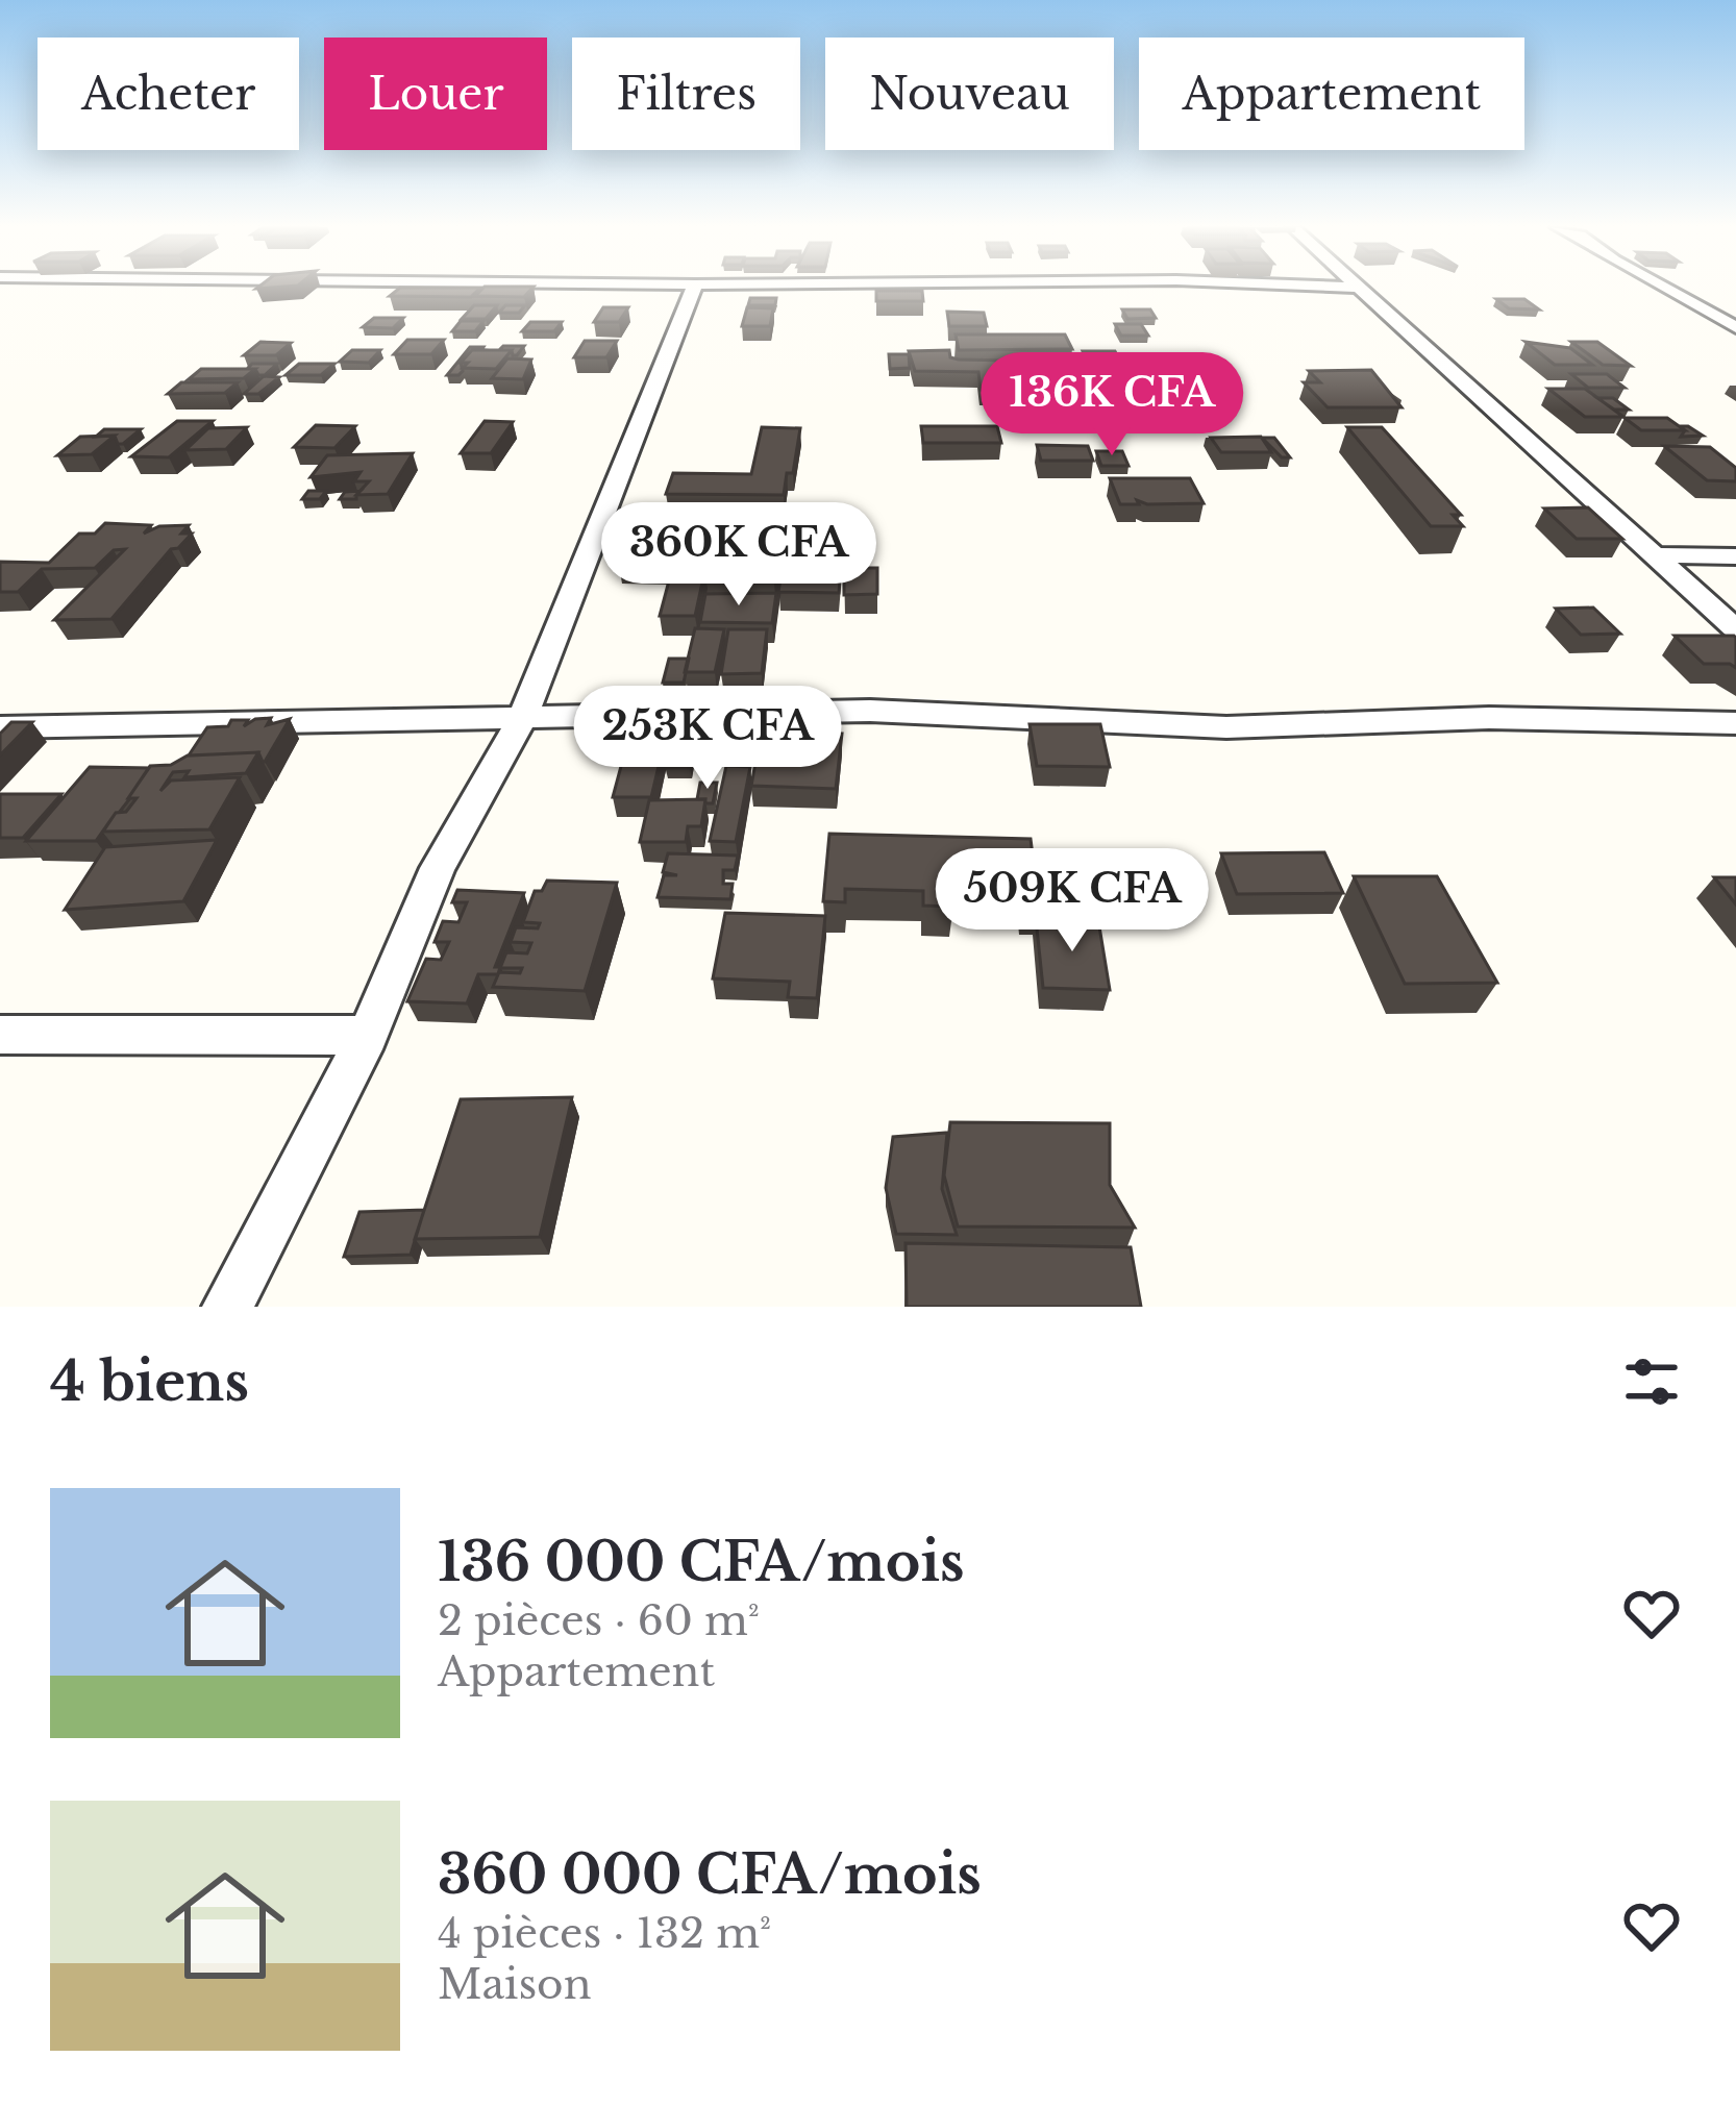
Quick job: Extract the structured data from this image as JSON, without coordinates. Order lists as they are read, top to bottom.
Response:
{
  "page": {
    "chip": [
      "Acheter",
      "Louer",
      "Filtres",
      "Nouveau",
      "Appartement"
    ],
    "price": [
      "136K CFA",
      "360K CFA",
      "253K CFA",
      "509K CFA"
    ],
    "heading": "4 biens",
    "list": [
      {
        "name": "136 000 CFA/mois",
        "note": "2 pièces · 60 m² · Appartement"
      },
      {
        "name": "360 000 CFA/mois",
        "note": "4 pièces · 132 m² · Maison"
      }
    ]
  }
}
